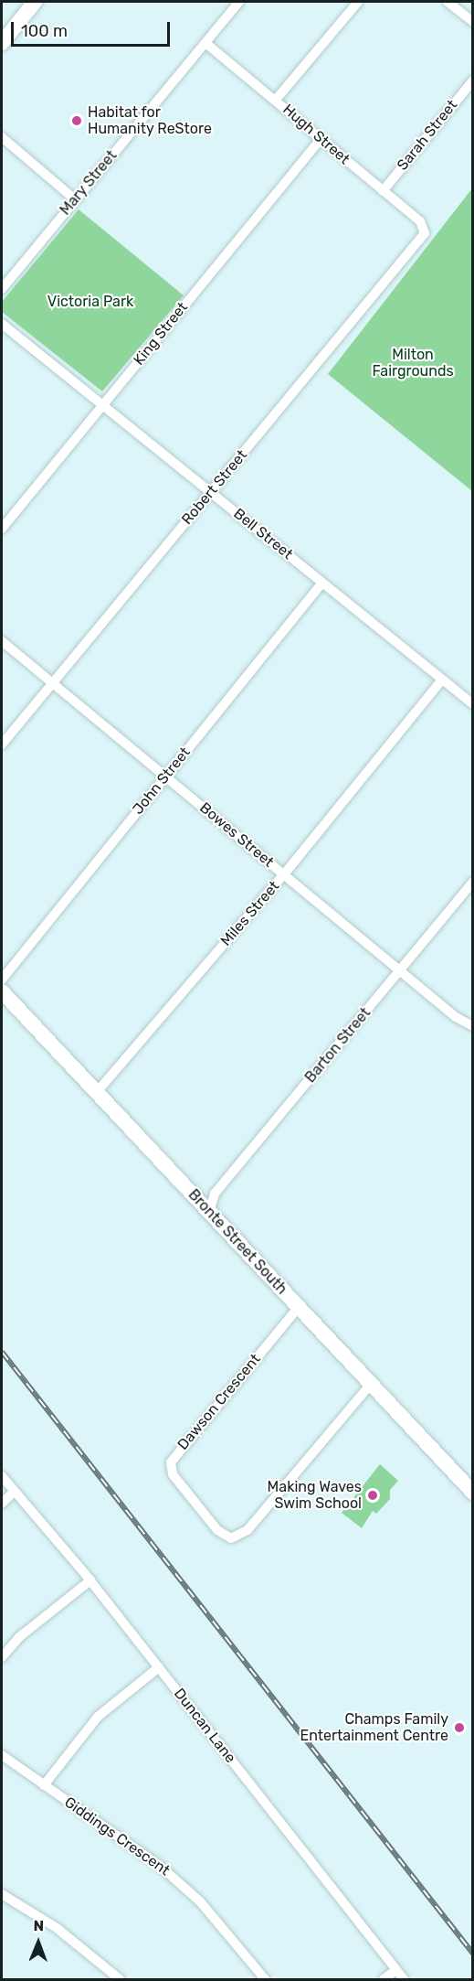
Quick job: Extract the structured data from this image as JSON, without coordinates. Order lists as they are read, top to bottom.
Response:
{
  "streets": {
    "main road": ["Bronte Street South"],
    "street": [
      "Hugh Street",
      "Sarah Street",
      "Mary Street",
      "King Street",
      "Robert Street",
      "Bell Street",
      "John Street",
      "Bowes Street",
      "Miles Street",
      "Barton Street",
      "Dawson Crescent",
      "Duncan Lane",
      "Giddings Crescent"
    ]
  },
  "crossings": [
    ["Hugh Street", "Sarah Street"],
    ["Hugh Street", "Mary Street"],
    ["Hugh Street", "King Street"],
    ["Hugh Street", "Robert Street"],
    ["King Street", "Bell Street"],
    ["Robert Street", "Bell Street"],
    ["Robert Street", "Bowes Street"],
    ["Bell Street", "John Street"],
    ["Bell Street", "Miles Street"],
    ["John Street", "Bowes Street"],
    ["Bowes Street", "Miles Street"],
    ["Bowes Street", "Barton Street"],
    ["Miles Street", "Bronte Street South"],
    ["Barton Street", "Bronte Street South"],
    ["Bronte Street South", "Dawson Crescent"]
  ],
  "parks": ["Victoria Park", "Milton Fairgrounds"],
  "places": ["Habitat for Humanity ReStore", "Making Waves Swim School", "Champs Family Entertainment Centre"],
  "scale_bar": "100 m",
  "north": "top"
}
